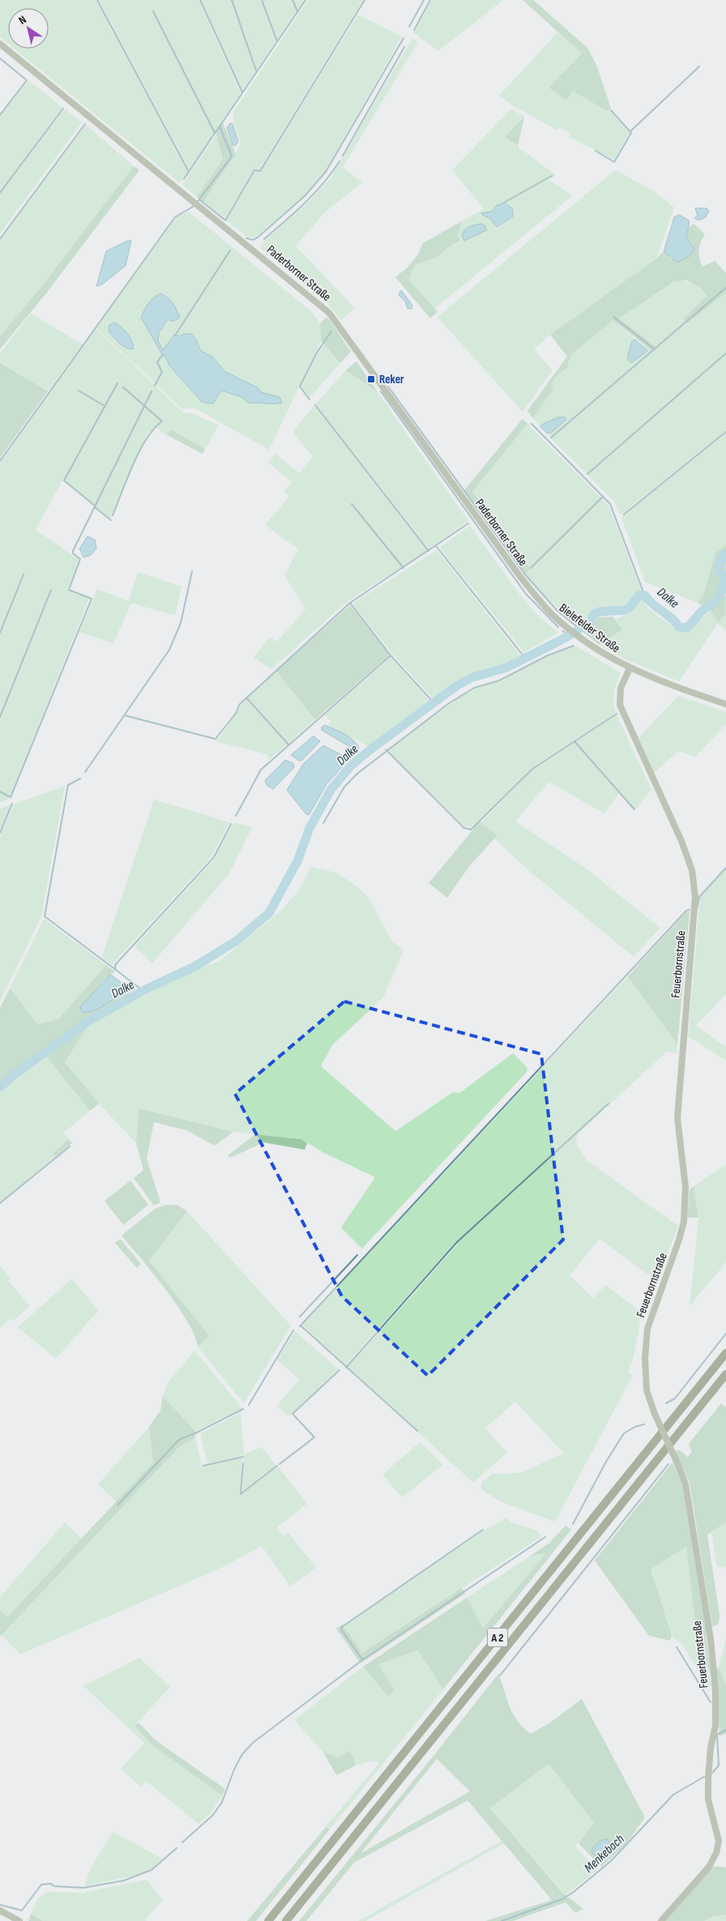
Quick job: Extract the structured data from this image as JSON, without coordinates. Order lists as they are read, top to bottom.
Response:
{
  "streets": {
    "highway": ["A 2"],
    "street": ["Paderborner Straße", "Bielefelder Straße", "Feuerbornstraße"]
  },
  "crossings": [
    ["Paderborner Straße", "Bielefelder Straße"],
    ["Bielefelder Straße", "Feuerbornstraße"]
  ],
  "water": ["Dalke", "Menkebach"],
  "places": {
    "transit": ["Reker"]
  },
  "north": "top left"
}
